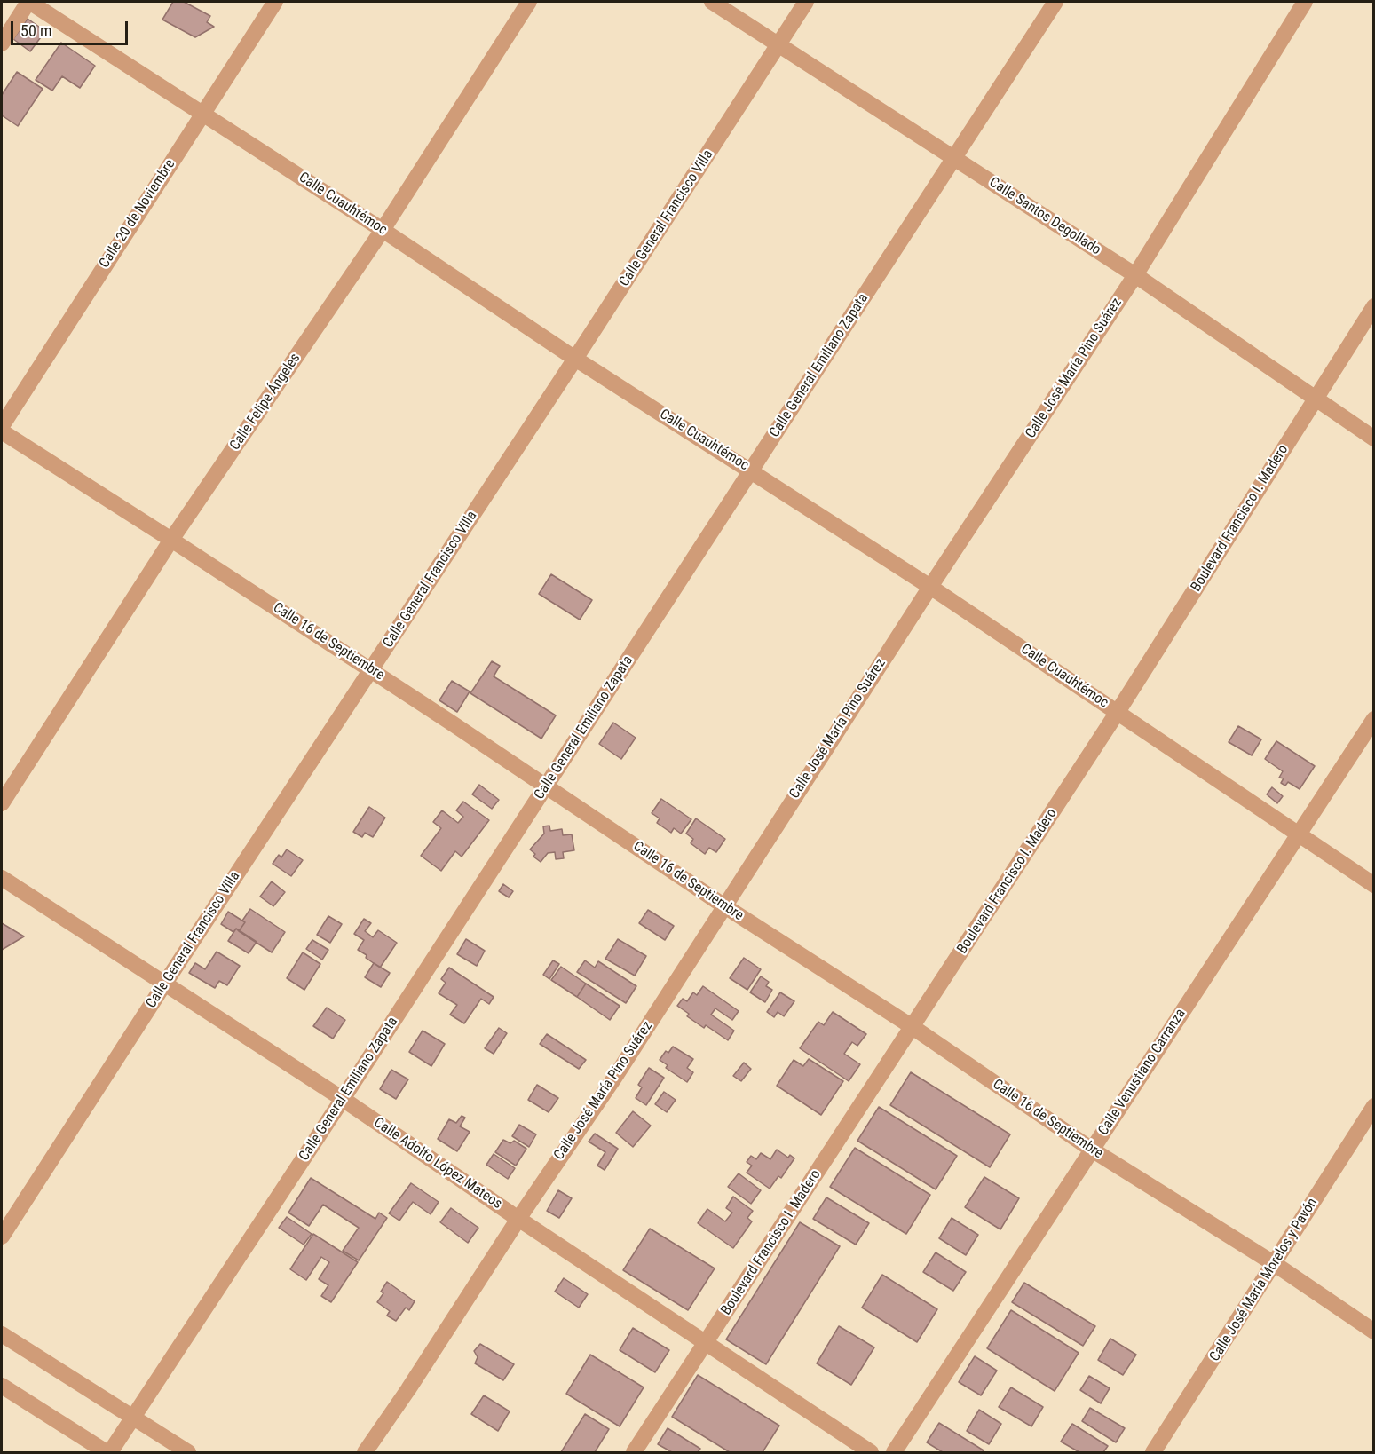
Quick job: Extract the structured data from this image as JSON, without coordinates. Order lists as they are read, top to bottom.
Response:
{
  "streets": {
    "street": [
      "Calle Cuauhtémoc",
      "Calle 20 de Noviembre",
      "Calle Santos Degollado",
      "Calle General Francisco Villa",
      "Calle General Emiliano Zapata",
      "Calle José María Pino Suárez",
      "Calle Felipe Ángeles",
      "Boulevard Francisco I. Madero",
      "Calle 16 de Septiembre",
      "Calle Venustiano Carranza",
      "Calle Adolfo López Mateos",
      "Calle José María Morelos y Pavón"
    ]
  },
  "crossings": [
    ["Calle Cuauhtémoc", "Calle 20 de Noviembre"],
    ["Calle Cuauhtémoc", "Calle General Francisco Villa"],
    ["Calle Cuauhtémoc", "Calle General Emiliano Zapata"],
    ["Calle Cuauhtémoc", "Calle José María Pino Suárez"],
    ["Calle Cuauhtémoc", "Calle Felipe Ángeles"],
    ["Calle Cuauhtémoc", "Boulevard Francisco I. Madero"],
    ["Calle Cuauhtémoc", "Calle Venustiano Carranza"],
    ["Calle Santos Degollado", "Calle General Francisco Villa"],
    ["Calle Santos Degollado", "Calle General Emiliano Zapata"],
    ["Calle Santos Degollado", "Calle José María Pino Suárez"],
    ["Calle Santos Degollado", "Boulevard Francisco I. Madero"],
    ["Calle General Francisco Villa", "Calle 16 de Septiembre"],
    ["Calle General Francisco Villa", "Calle Adolfo López Mateos"],
    ["Calle General Emiliano Zapata", "Calle 16 de Septiembre"],
    ["Calle General Emiliano Zapata", "Calle Adolfo López Mateos"],
    ["Calle José María Pino Suárez", "Calle 16 de Septiembre"],
    ["Calle José María Pino Suárez", "Calle Adolfo López Mateos"],
    ["Calle Felipe Ángeles", "Calle 16 de Septiembre"],
    ["Boulevard Francisco I. Madero", "Calle 16 de Septiembre"],
    ["Boulevard Francisco I. Madero", "Calle Adolfo López Mateos"],
    ["Calle 16 de Septiembre", "Calle Venustiano Carranza"],
    ["Calle 16 de Septiembre", "Calle José María Morelos y Pavón"]
  ],
  "scale_bar": "50 m"
}
